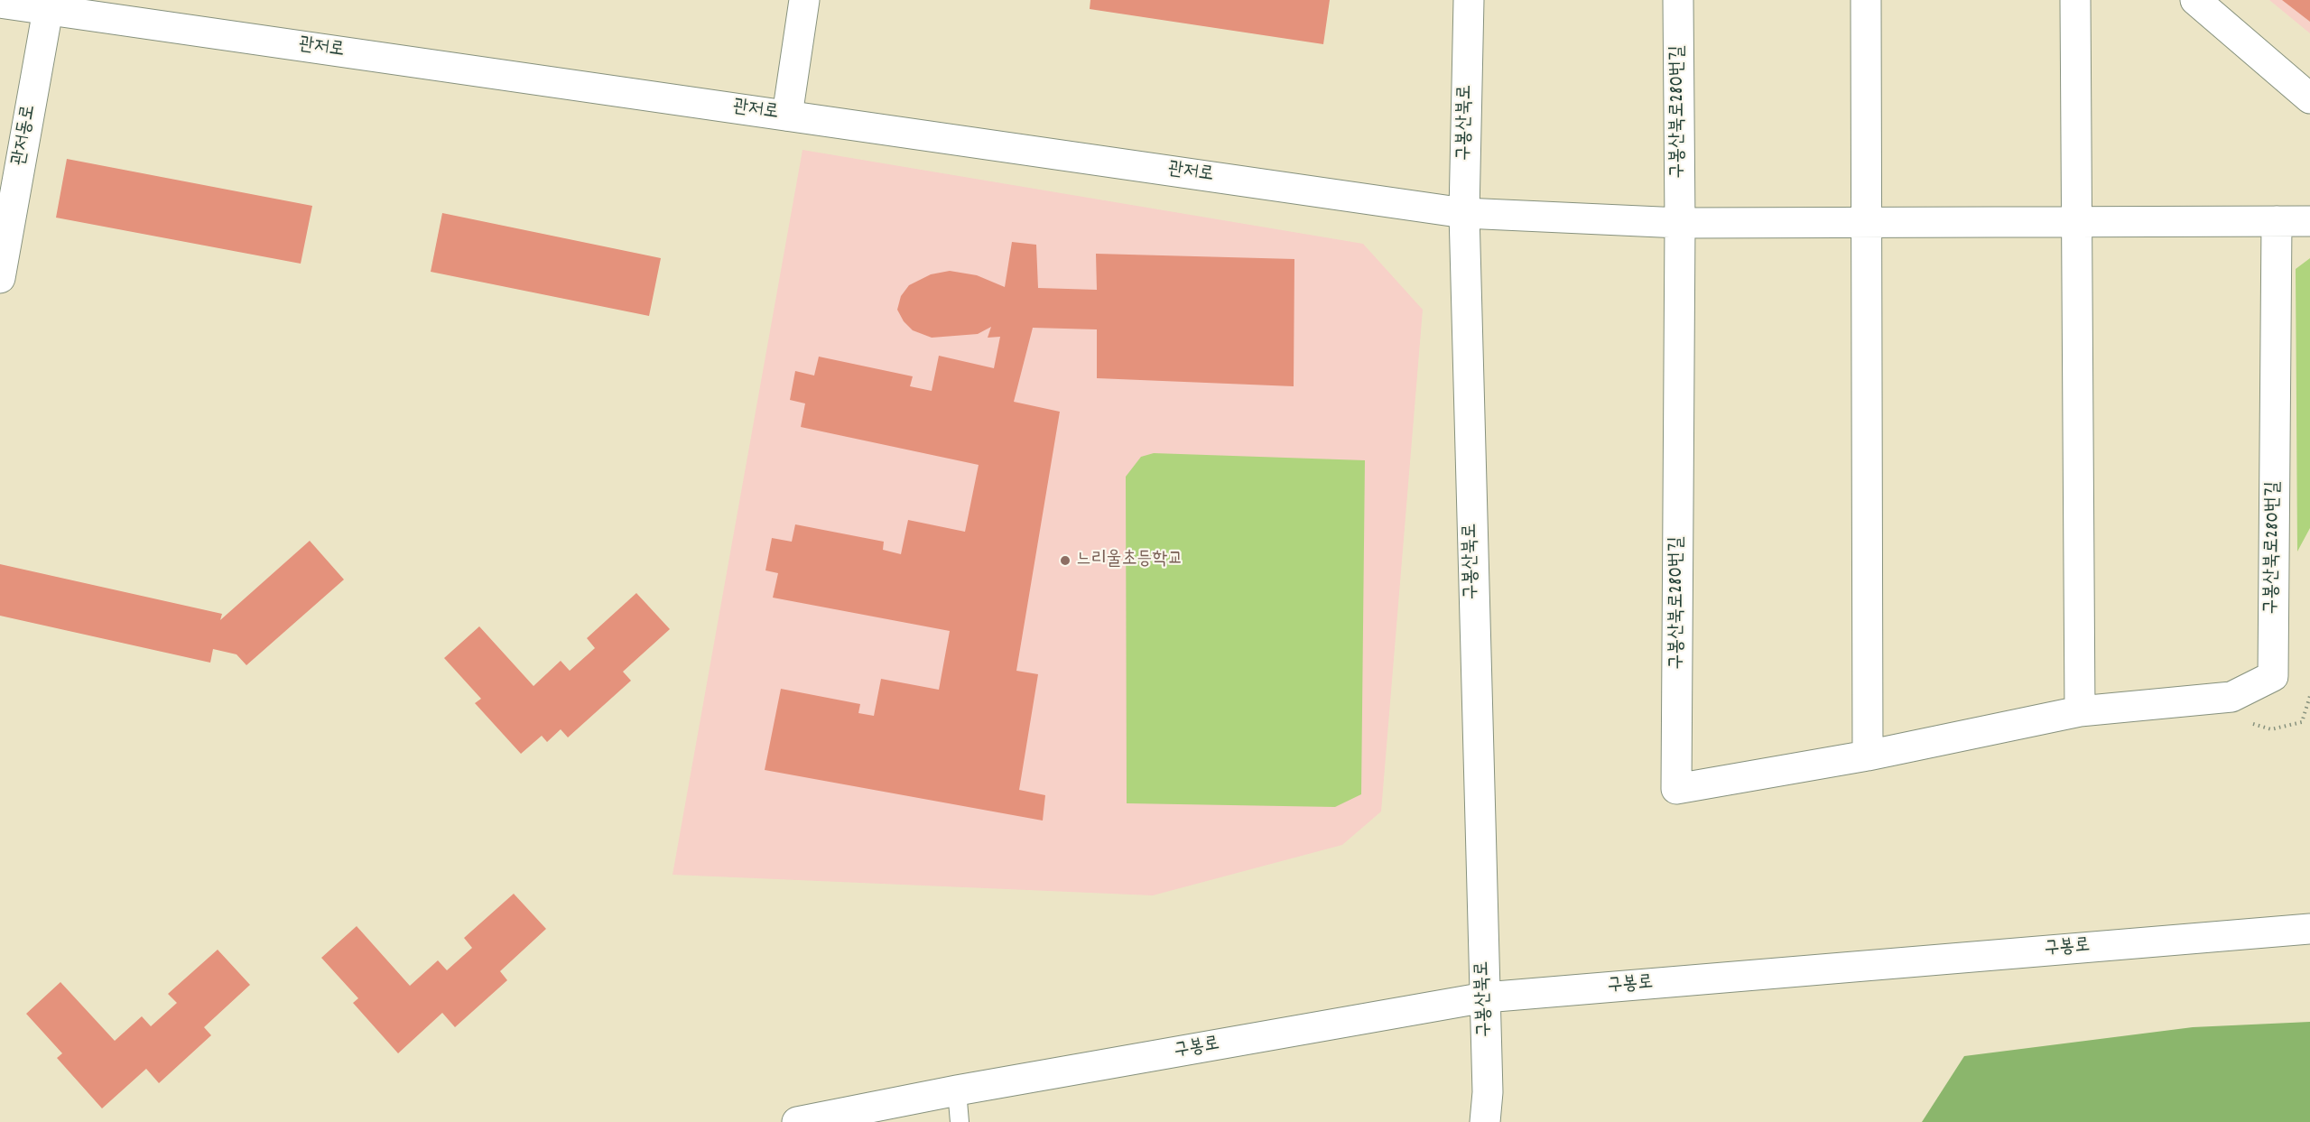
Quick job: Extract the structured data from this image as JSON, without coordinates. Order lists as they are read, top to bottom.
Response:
{
  "streets": {
    "street": [
      "관저로",
      "구봉산북로280번길",
      "구봉산북로",
      "관저동로",
      "구봉로"
    ]
  },
  "crossings": [
    ["관저로", "구봉산북로"],
    ["관저로", "관저동로"],
    ["구봉산북로", "구봉로"]
  ],
  "places": ["느리울초등학교"]
}
